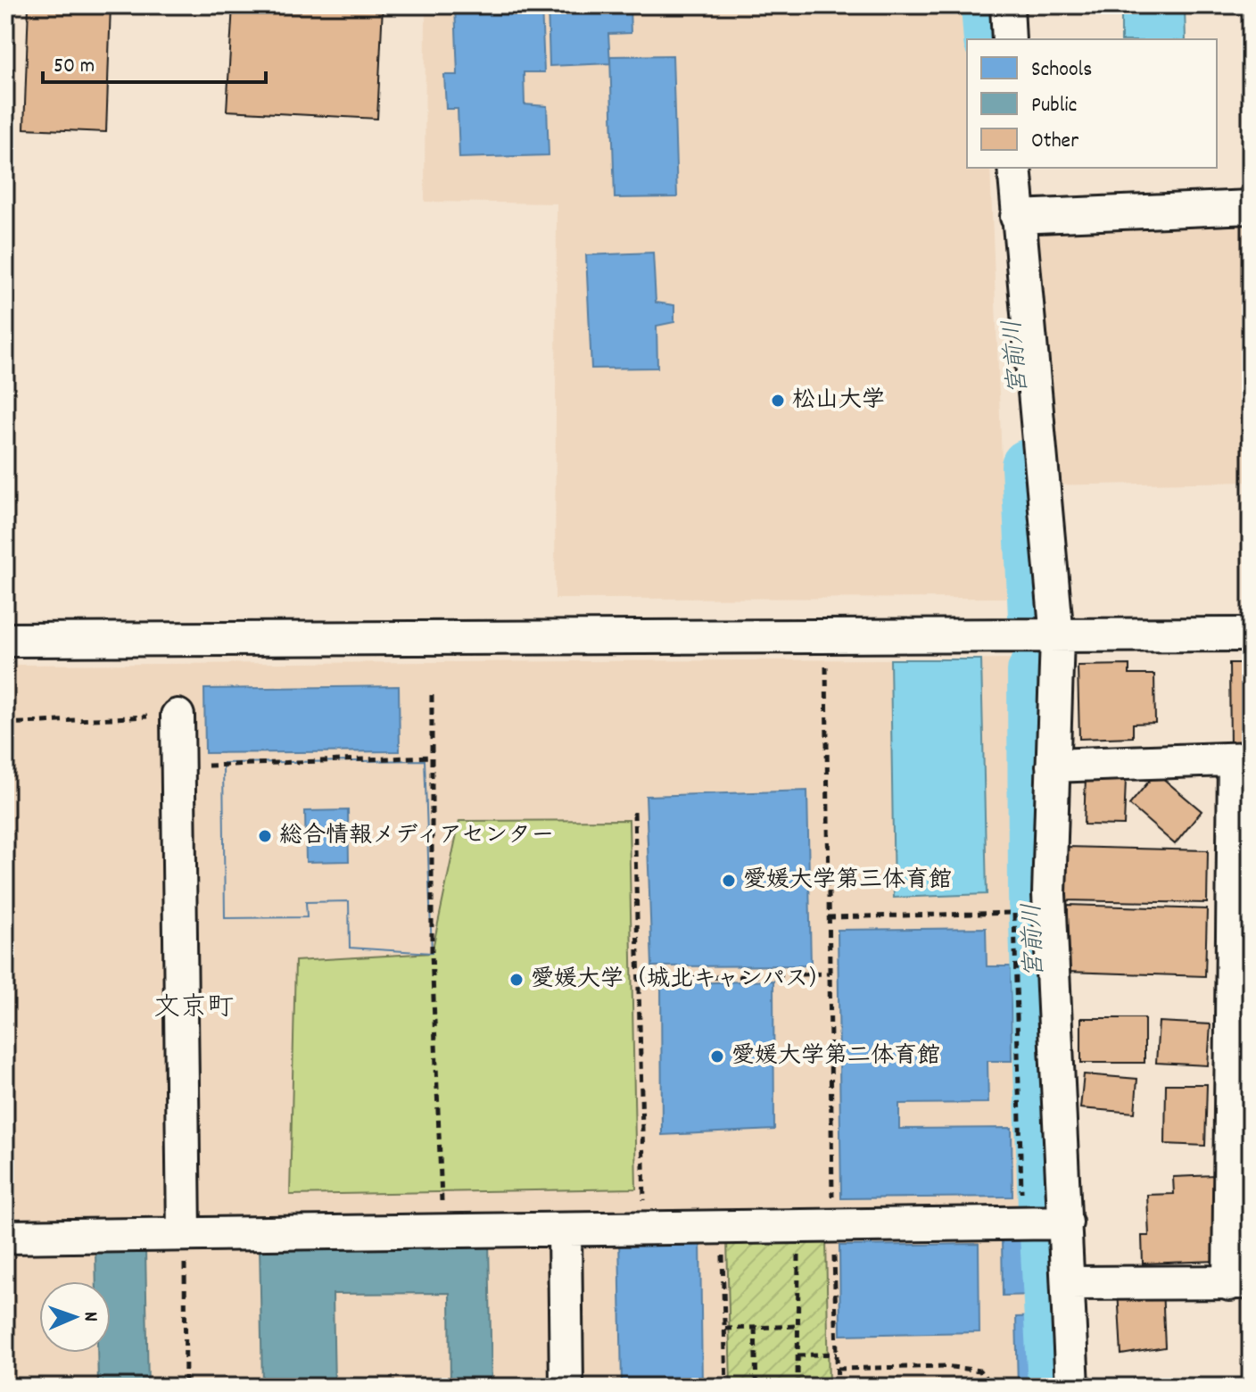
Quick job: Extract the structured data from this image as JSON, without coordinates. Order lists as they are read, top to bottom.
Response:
{
  "districts": ["文京町"],
  "water": ["宮前川"],
  "places": [
    "松山大学",
    "総合情報メディアセンター",
    "愛媛大学第三体育館",
    "愛媛大学（城北キャンパス）",
    "愛媛大学第二体育館"
  ],
  "legend": ["Schools", "Public", "Other"],
  "scale_bar": "50 m",
  "north": "right"
}
